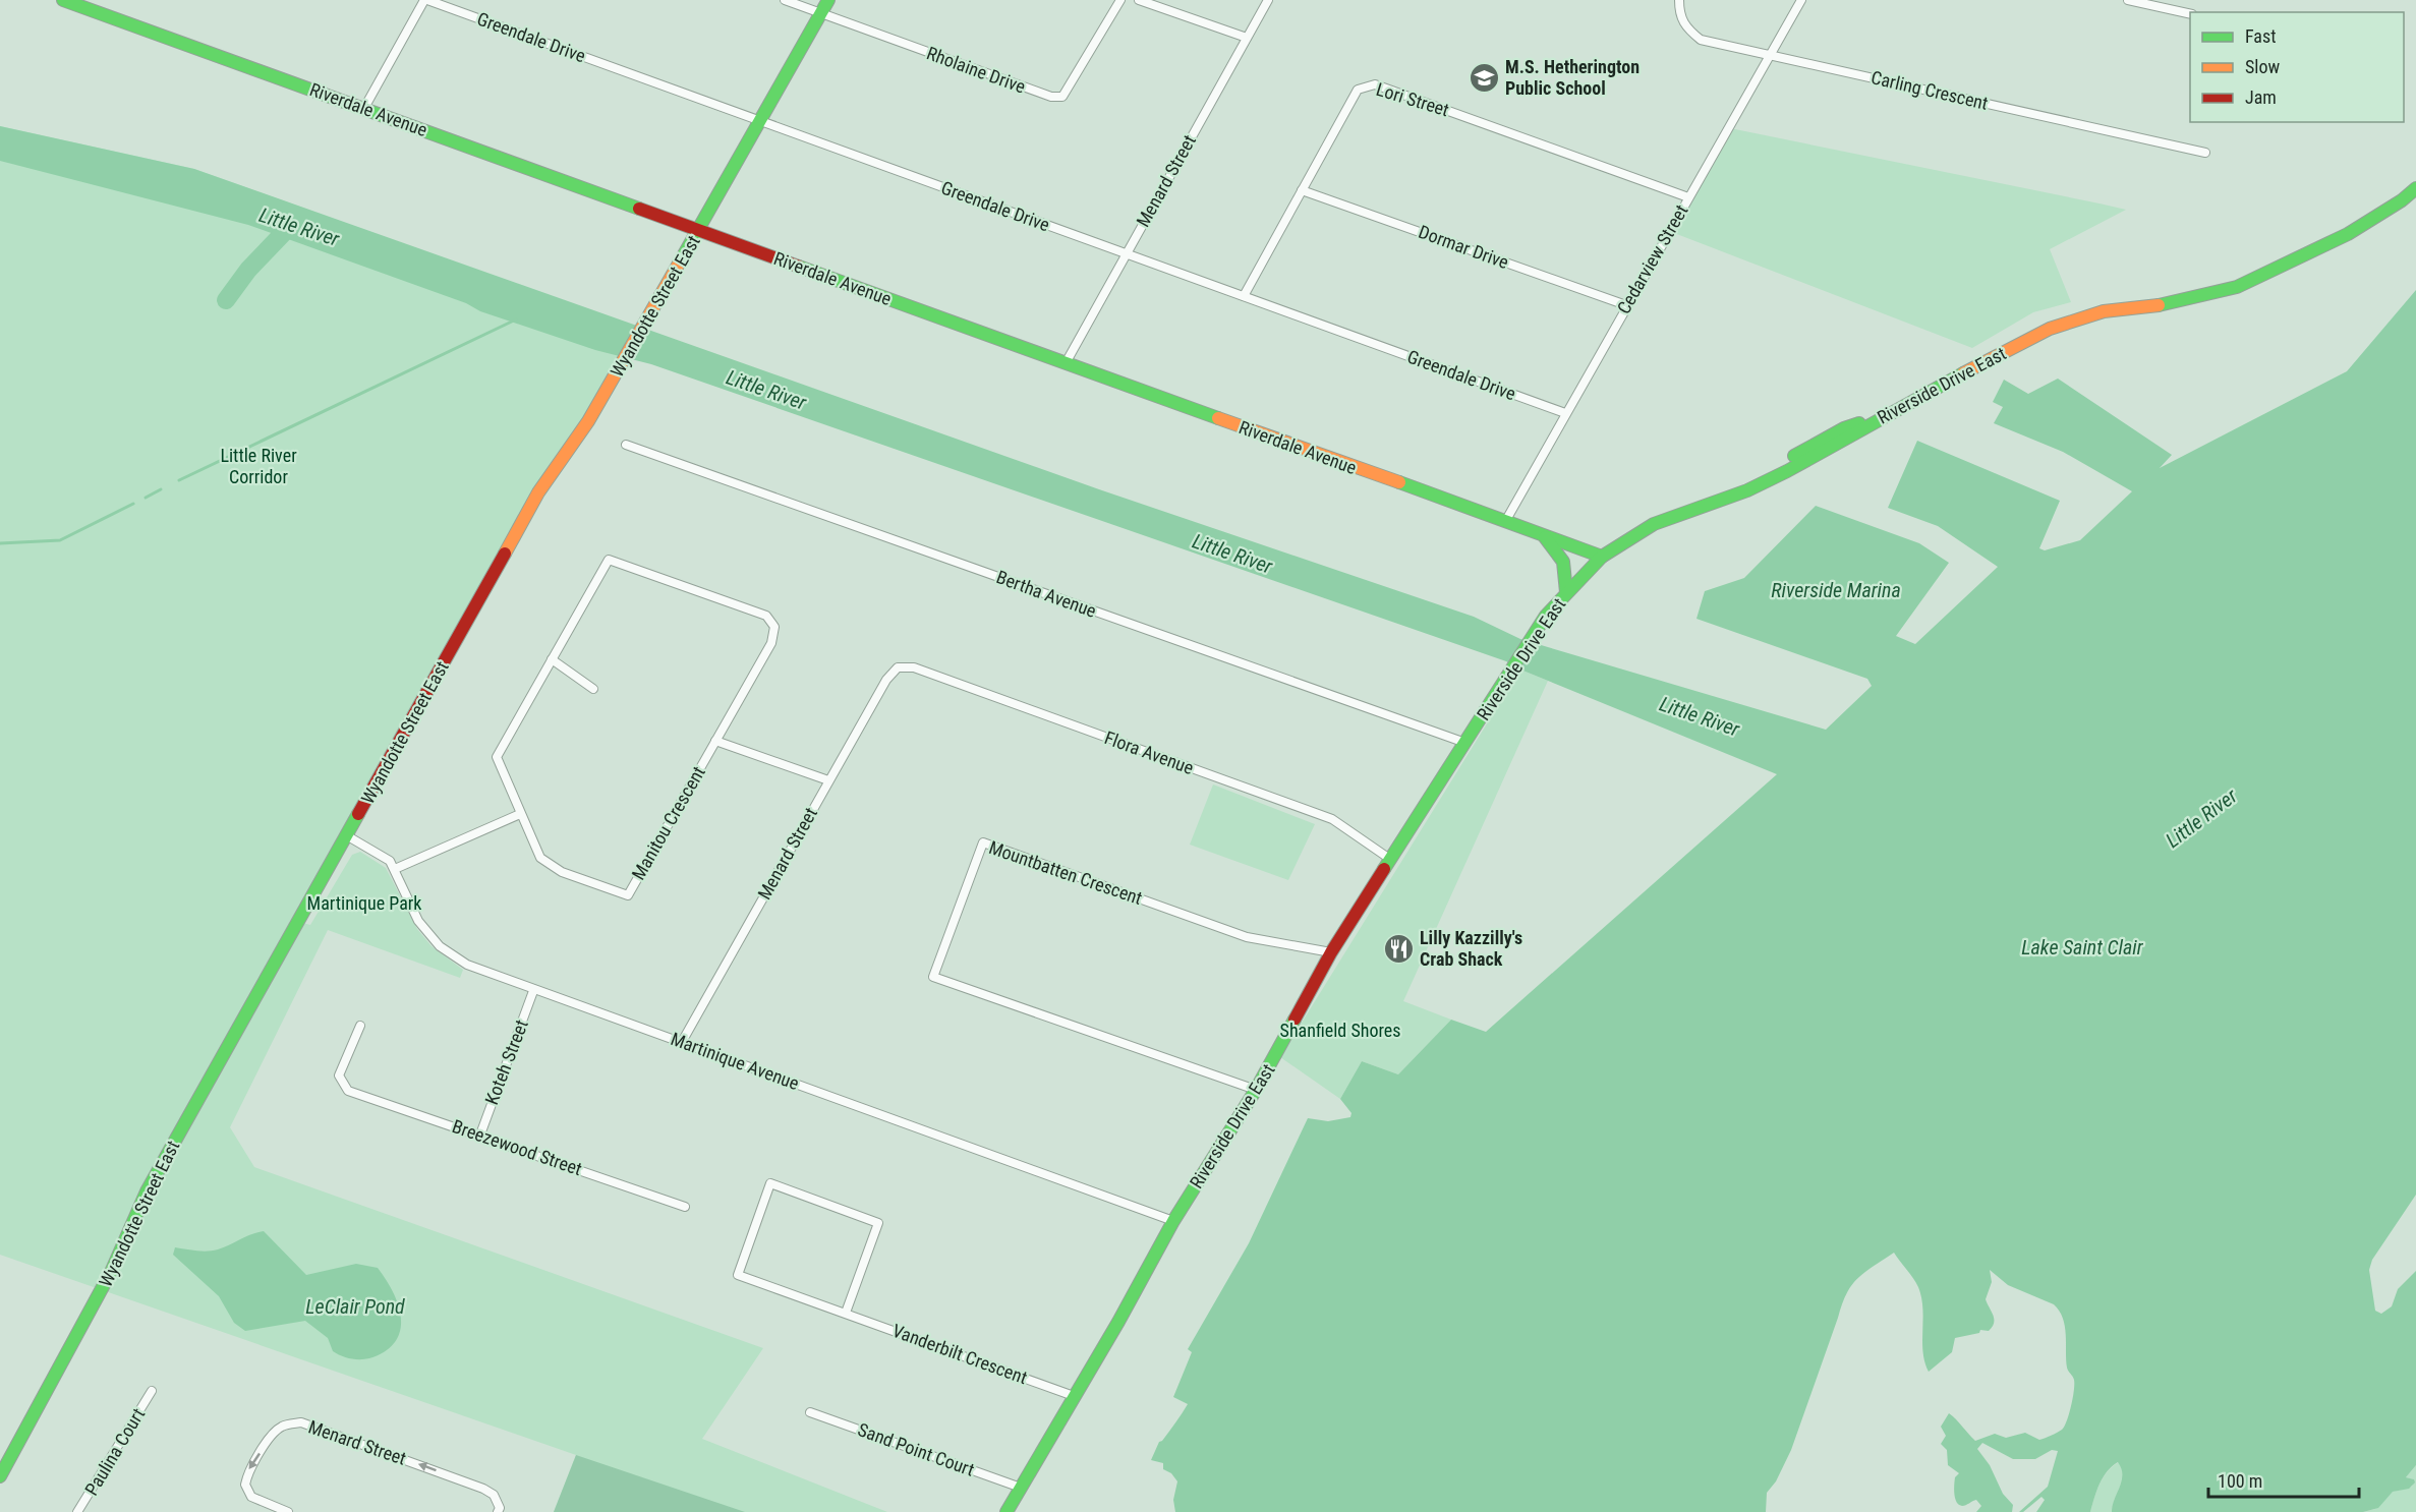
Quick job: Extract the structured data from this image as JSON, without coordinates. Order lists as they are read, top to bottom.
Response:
{
  "streets": {
    "street": [
      "Greendale Drive",
      "Rholaine Drive",
      "Carling Crescent",
      "Lori Street",
      "Riverdale Avenue",
      "Menard Street",
      "Dormar Drive",
      "Cedarview Street",
      "Wyandotte Street East",
      "Riverside Drive East",
      "Bertha Avenue",
      "Flora Avenue",
      "Manitou Crescent",
      "Mountbatten Crescent",
      "Martinique Avenue",
      "Koteh Street",
      "Breezewood Street",
      "Vanderbilt Crescent",
      "Sand Point Court",
      "Paulina Court"
    ]
  },
  "crossings": [
    ["Greendale Drive", "Lori Street"],
    ["Greendale Drive", "Menard Street"],
    ["Greendale Drive", "Cedarview Street"],
    ["Greendale Drive", "Wyandotte Street East"],
    ["Rholaine Drive", "Wyandotte Street East"],
    ["Carling Crescent", "Cedarview Street"],
    ["Lori Street", "Dormar Drive"],
    ["Lori Street", "Cedarview Street"],
    ["Riverdale Avenue", "Menard Street"],
    ["Riverdale Avenue", "Cedarview Street"],
    ["Riverdale Avenue", "Wyandotte Street East"],
    ["Riverdale Avenue", "Riverside Drive East"],
    ["Menard Street", "Flora Avenue"],
    ["Menard Street", "Martinique Avenue"],
    ["Dormar Drive", "Cedarview Street"],
    ["Wyandotte Street East", "Martinique Avenue"],
    ["Riverside Drive East", "Bertha Avenue"],
    ["Riverside Drive East", "Flora Avenue"],
    ["Riverside Drive East", "Mountbatten Crescent"],
    ["Riverside Drive East", "Martinique Avenue"],
    ["Riverside Drive East", "Vanderbilt Crescent"],
    ["Riverside Drive East", "Sand Point Court"],
    ["Martinique Avenue", "Koteh Street"],
    ["Koteh Street", "Breezewood Street"]
  ],
  "water": [
    "Little River",
    "Riverside Marina",
    "Lake Saint Clair",
    "LeClair Pond"
  ],
  "parks": ["Little River Corridor", "Martinique Park", "Shanfield Shores"],
  "places": {
    "school or university": ["M.S. Hetherington Public School"],
    "restaurant": ["Lilly Kazzilly's Crab Shack"]
  },
  "legend": ["Fast", "Slow", "Jam"],
  "scale_bar": "100 m"
}
